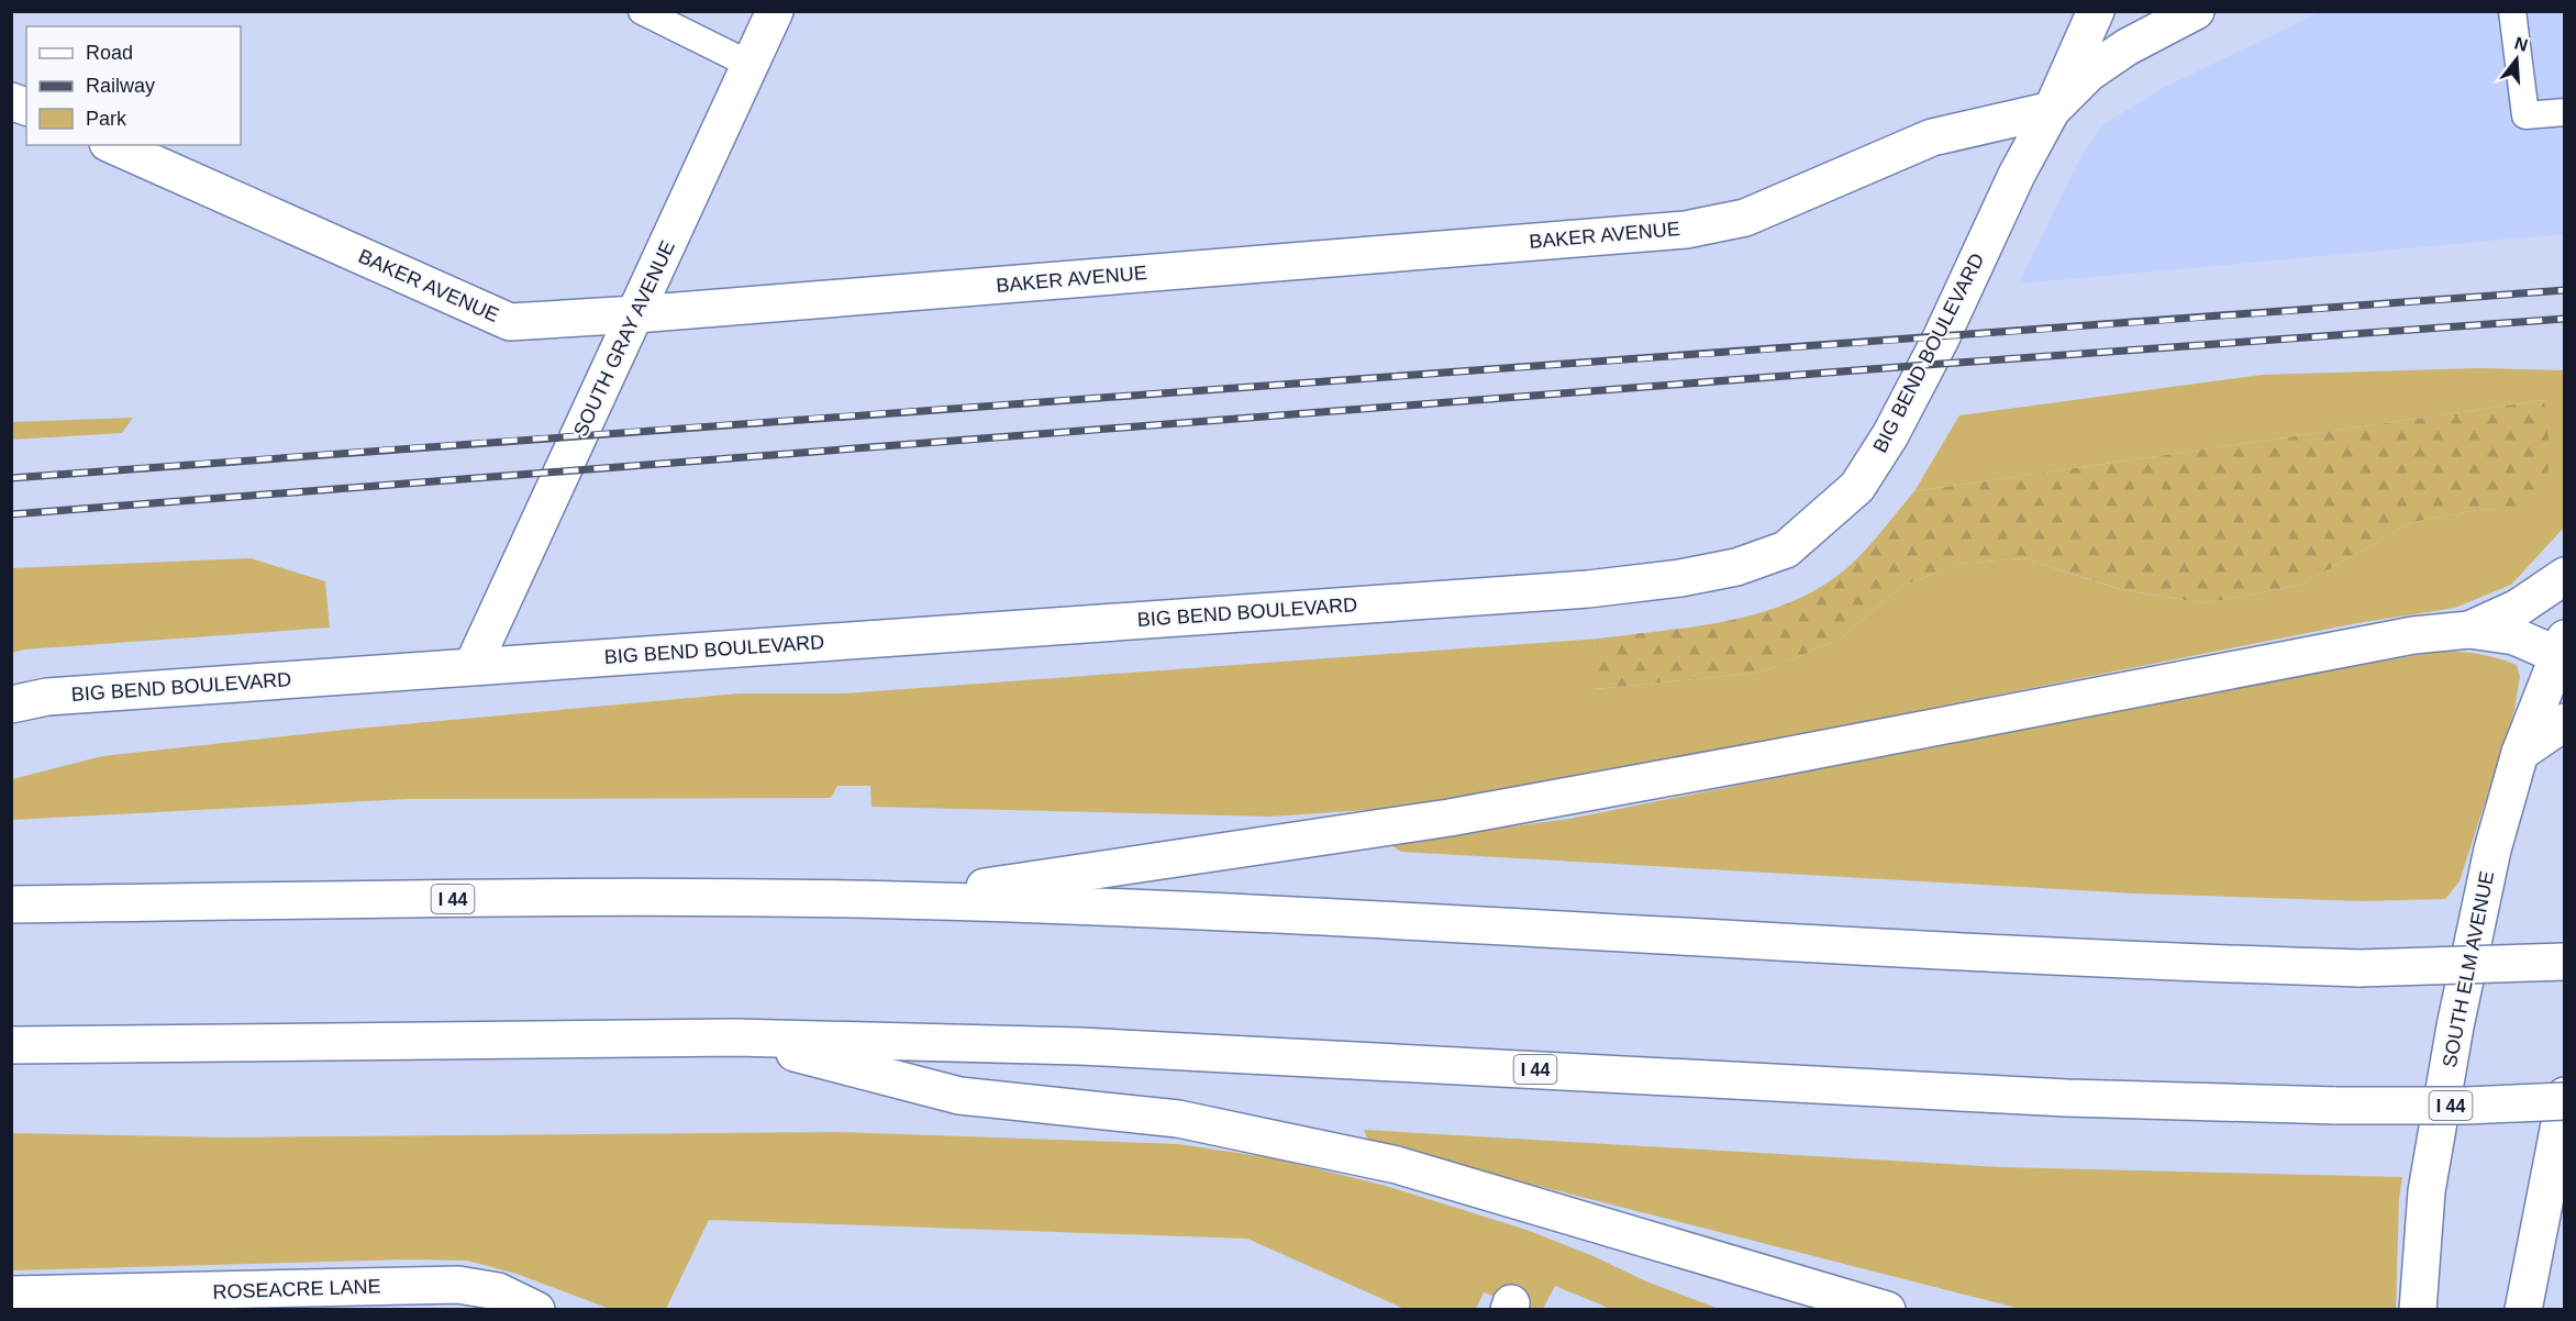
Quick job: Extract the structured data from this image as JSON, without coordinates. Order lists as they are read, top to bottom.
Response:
{
  "streets": {
    "main road": [
      "BAKER AVENUE",
      "SOUTH GRAY AVENUE",
      "BIG BEND BOULEVARD",
      "I 44",
      "SOUTH ELM AVENUE",
      "ROSEACRE LANE"
    ]
  },
  "crossings": [
    ["BAKER AVENUE", "SOUTH GRAY AVENUE"],
    ["BAKER AVENUE", "BIG BEND BOULEVARD"],
    ["SOUTH GRAY AVENUE", "BIG BEND BOULEVARD"]
  ],
  "legend": ["Road", "Railway", "Park"],
  "north": "top"
}
